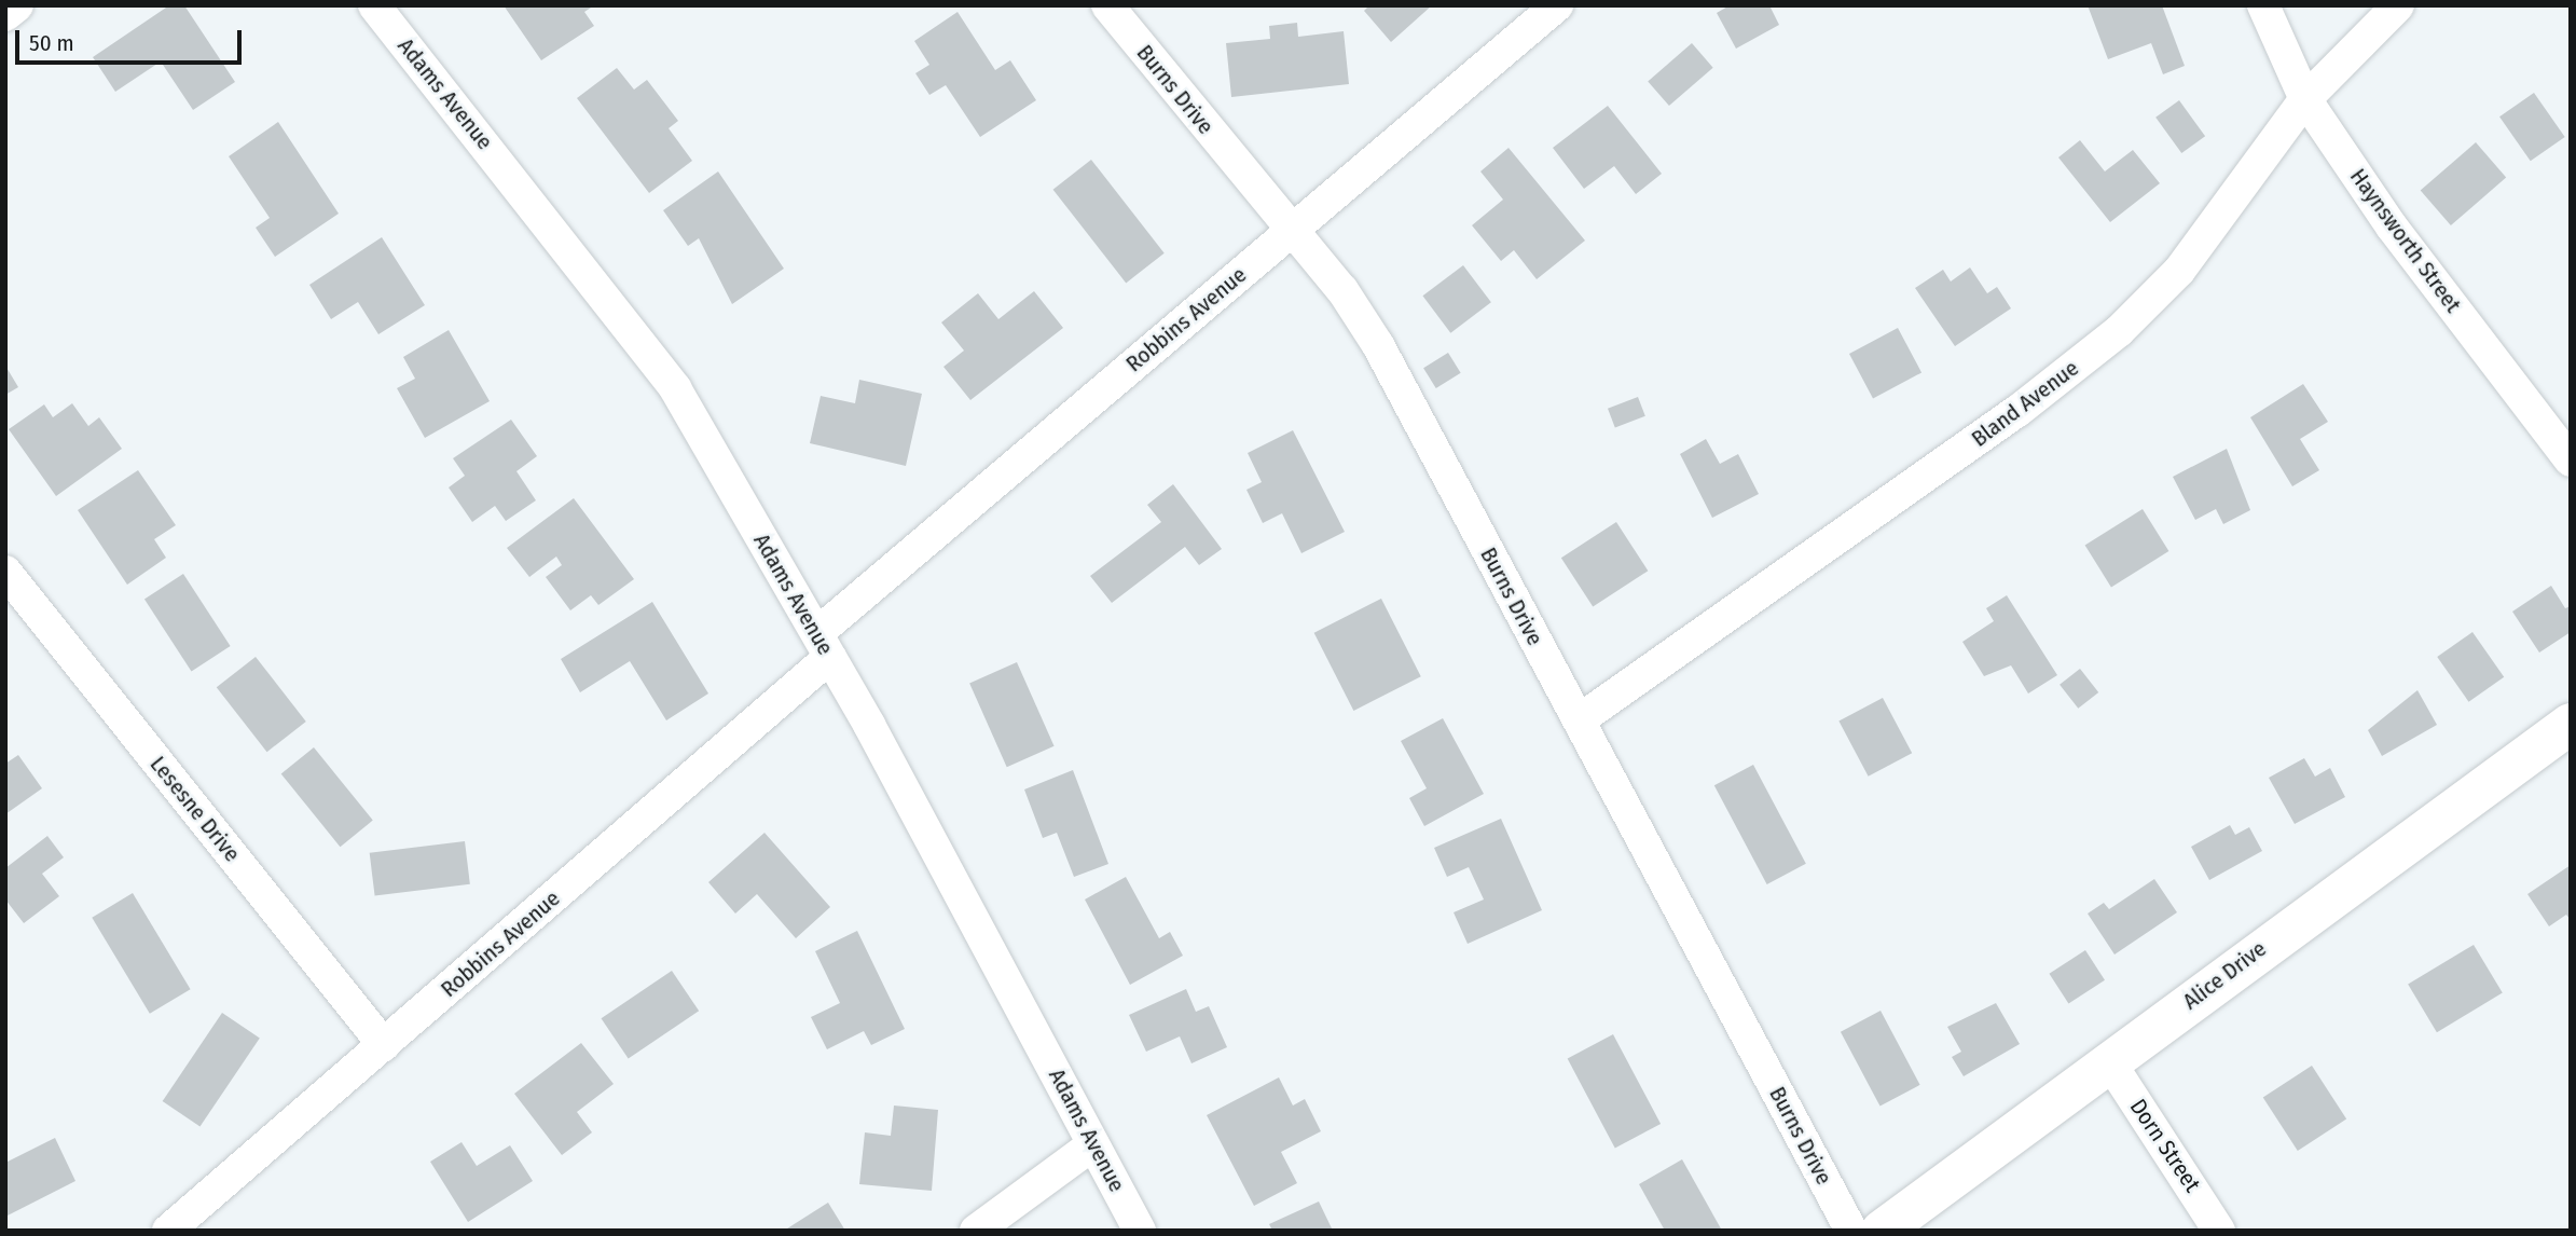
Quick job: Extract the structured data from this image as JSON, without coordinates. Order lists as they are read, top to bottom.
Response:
{
  "streets": {
    "main road": ["Alice Drive"],
    "street": [
      "Burns Drive",
      "Adams Avenue",
      "Haynsworth Street",
      "Robbins Avenue",
      "Bland Avenue",
      "Lesesne Drive",
      "Dorn Street"
    ]
  },
  "crossings": [
    ["Burns Drive", "Robbins Avenue"],
    ["Burns Drive", "Bland Avenue"],
    ["Adams Avenue", "Robbins Avenue"],
    ["Haynsworth Street", "Bland Avenue"],
    ["Robbins Avenue", "Lesesne Drive"],
    ["Alice Drive", "Dorn Street"]
  ],
  "scale_bar": "50 m"
}
